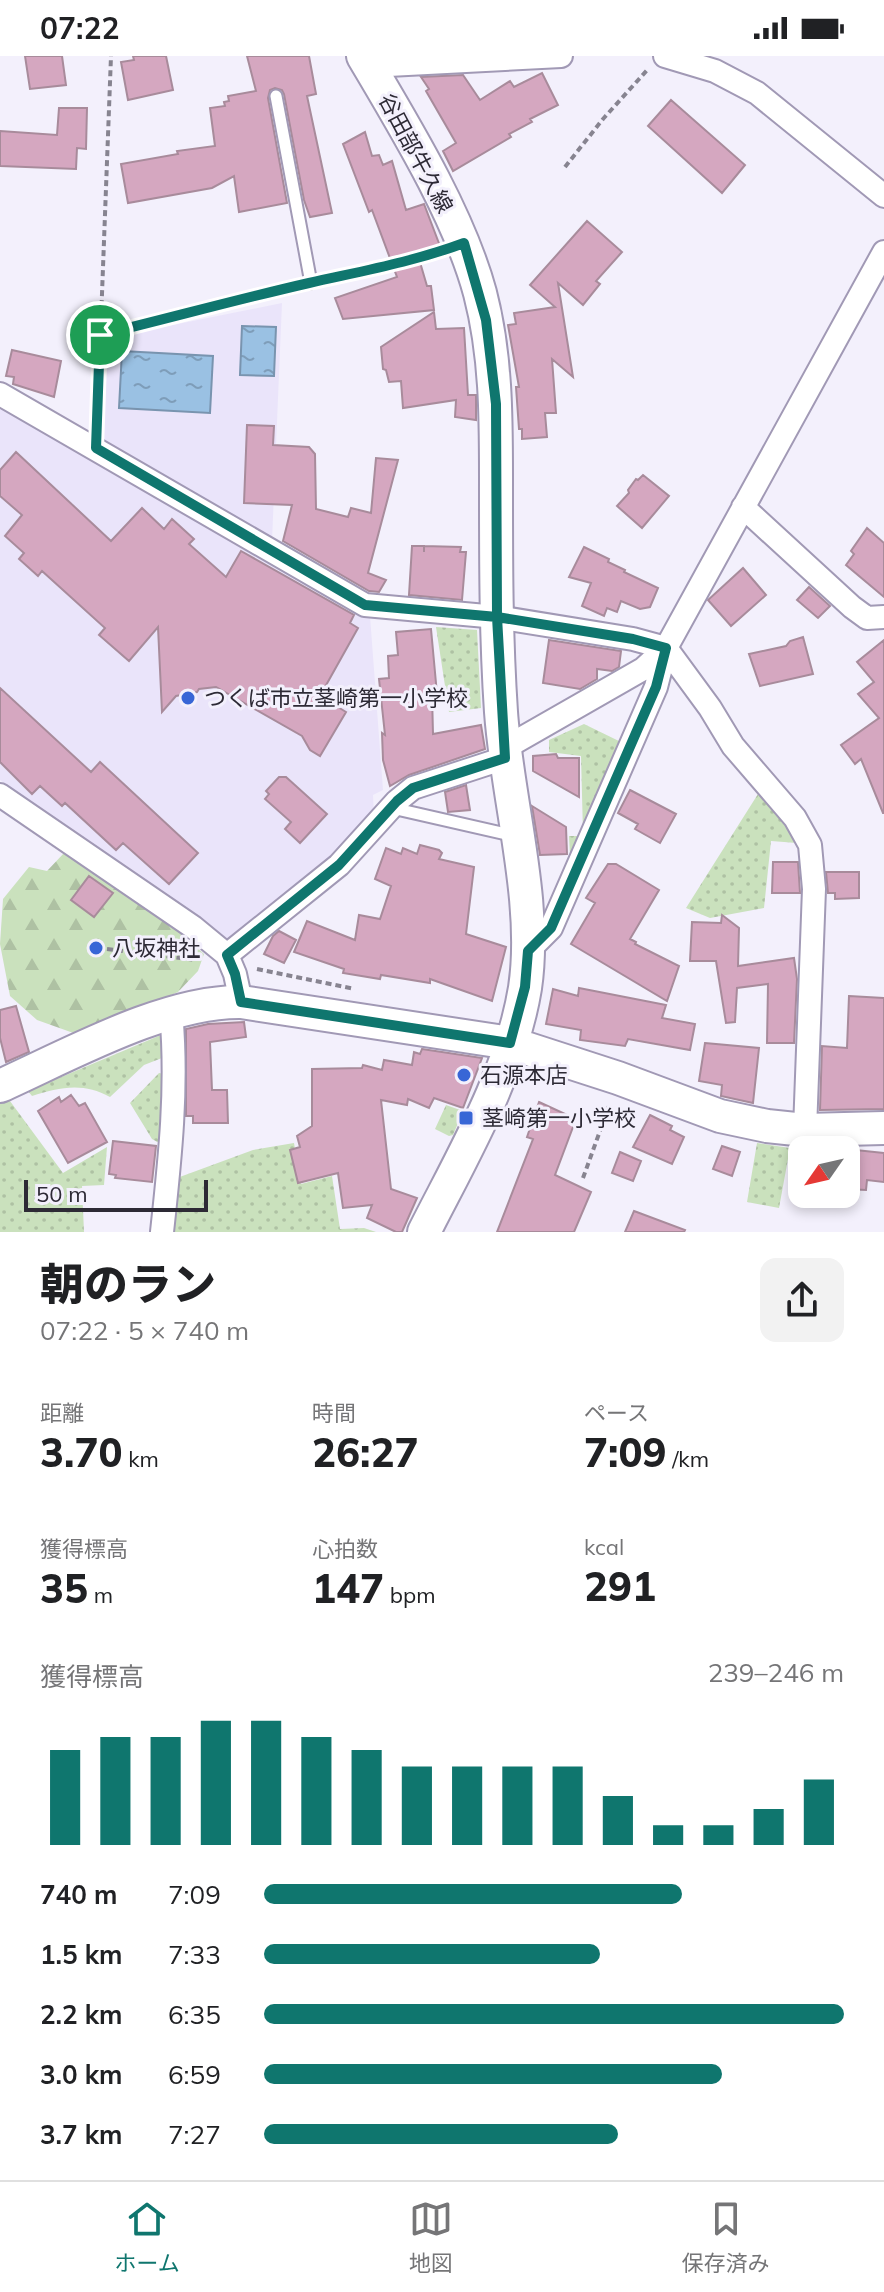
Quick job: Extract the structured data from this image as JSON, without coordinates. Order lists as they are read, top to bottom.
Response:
{
  "streets": {
    "main road": ["谷田部牛久線"]
  },
  "places": {
    "other": ["つくば市立茎崎第一小学校", "八坂神社", "石源本店"],
    "transit": ["茎崎第一小学校"]
  },
  "scale_bar": "50 m",
  "north": "bottom left",
  "page": {
    "status": "07:22",
    "scale": "50 m",
    "heading": ["朝のラン", "07:22 · 5 × 740 m"],
    "stats": [
      ["距離", "3.70 km"],
      ["時間", "26:27"],
      ["ペース", "7:09 /km"],
      ["獲得標高", "35 m"],
      ["心拍数", "147 bpm"],
      ["kcal", "291"]
    ],
    "chart": ["獲得標高", "239–246 m"],
    "list": [
      {
        "name": "740 m",
        "note": "7:09"
      },
      {
        "name": "1.5 km",
        "note": "7:33"
      },
      {
        "name": "2.2 km",
        "note": "6:35"
      },
      {
        "name": "3.0 km",
        "note": "6:59"
      },
      {
        "name": "3.7 km",
        "note": "7:27"
      }
    ],
    "tabs": ["ホーム", "地図", "保存済み"]
  }
}
